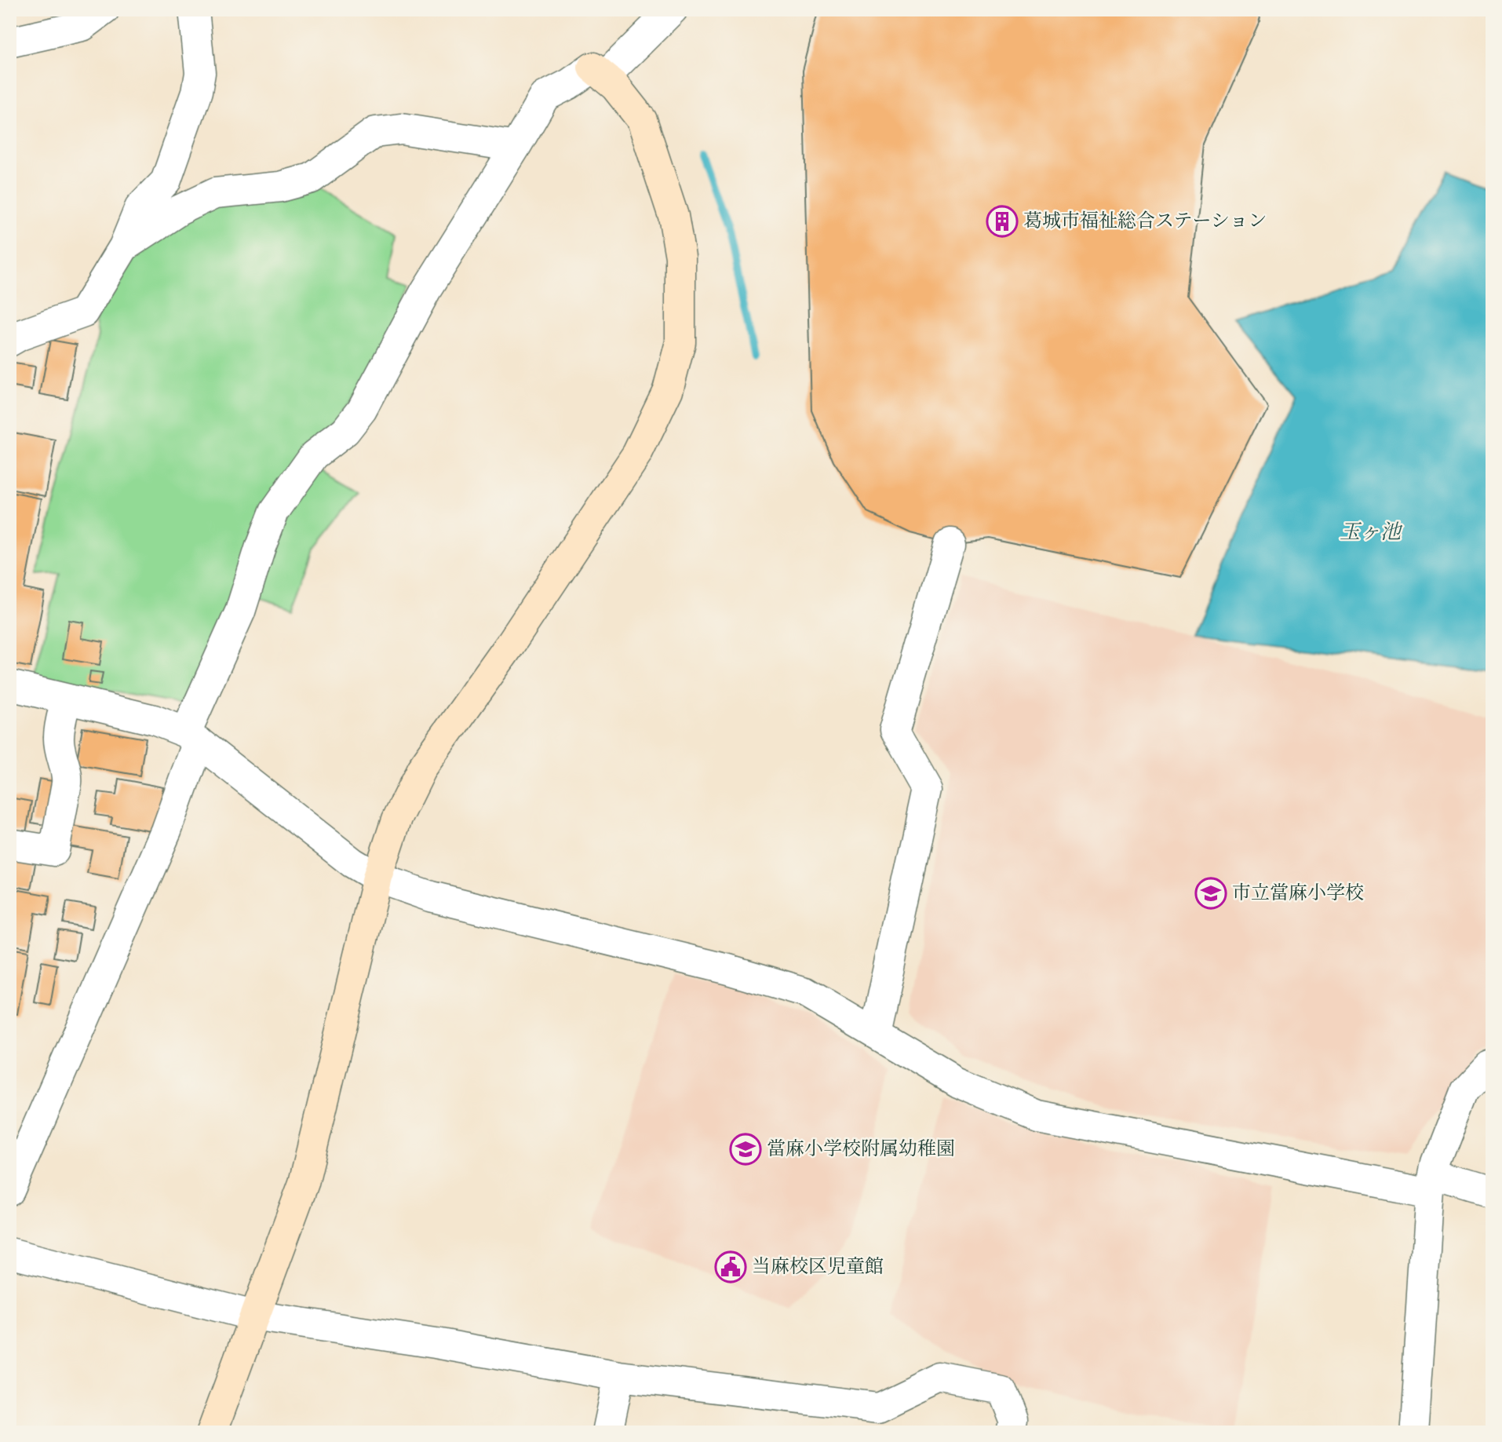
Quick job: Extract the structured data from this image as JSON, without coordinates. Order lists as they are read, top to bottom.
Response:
{
  "water": ["玉ヶ池"],
  "places": {
    "building": ["葛城市福祉総合ステーション"],
    "school or university": ["市立當麻小学校", "當麻小学校附属幼稚園"],
    "public building": ["当麻校区児童館"]
  }
}
